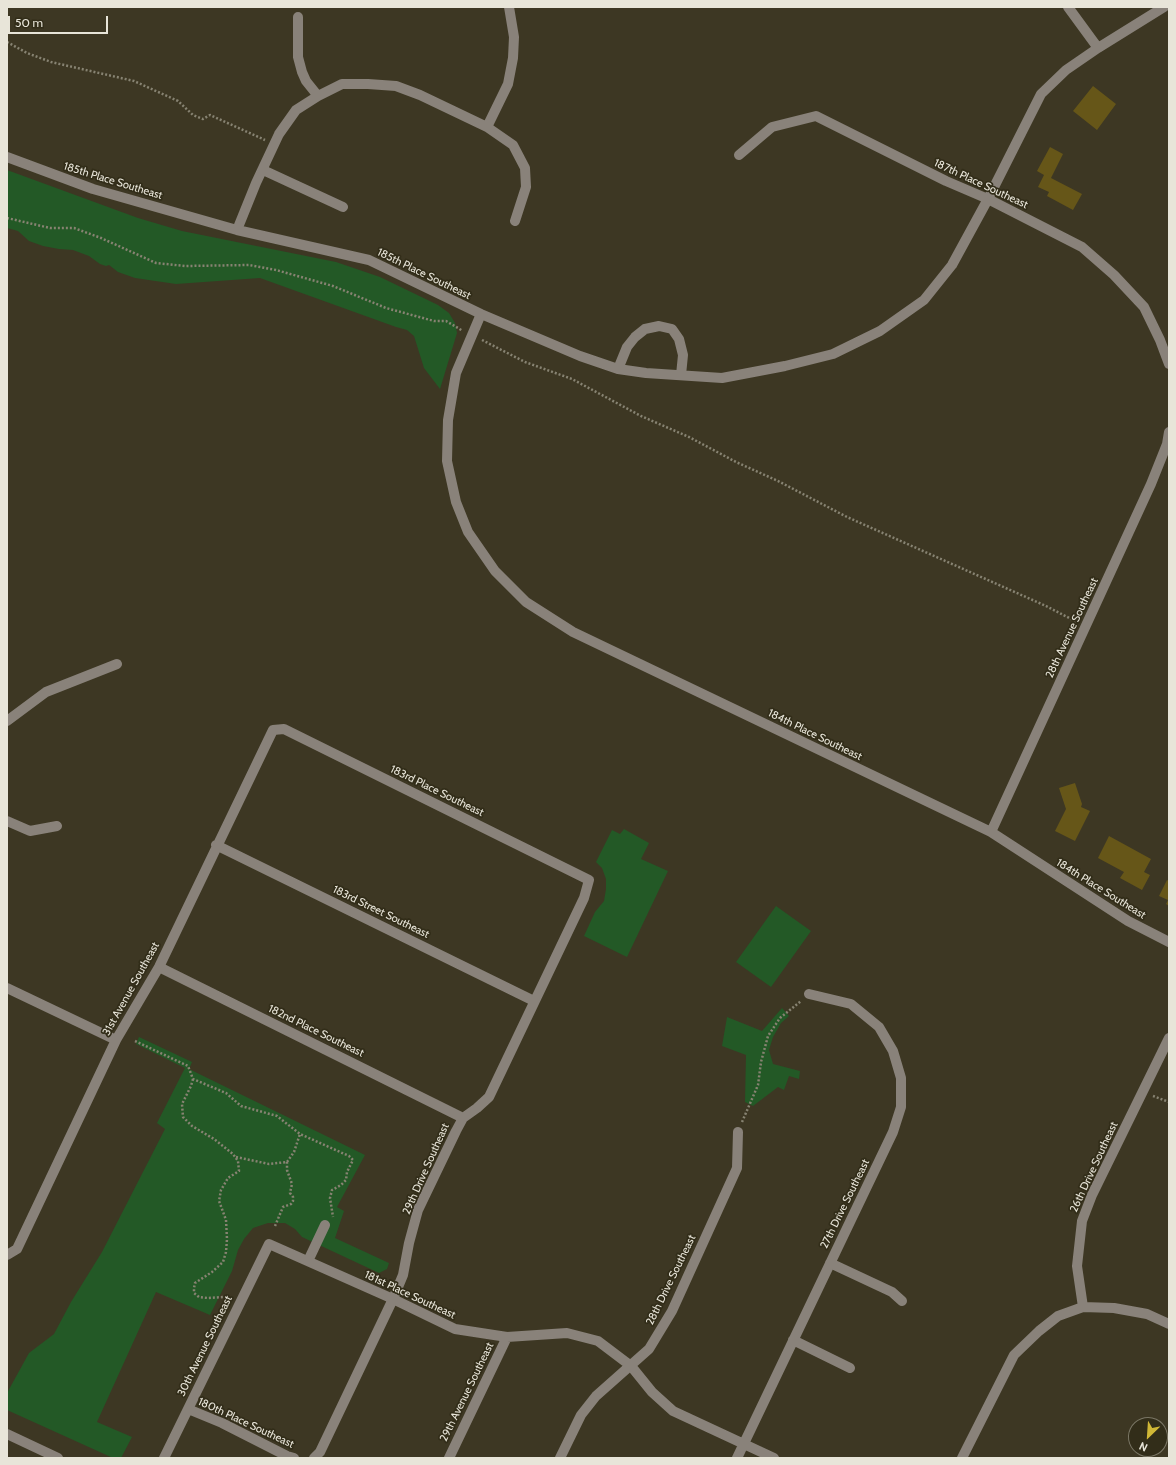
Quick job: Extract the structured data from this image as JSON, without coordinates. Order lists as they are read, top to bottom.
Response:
{
  "streets": {
    "street": [
      "185th Place Southeast",
      "187th Place Southeast",
      "28th Avenue Southeast",
      "184th Place Southeast",
      "183rd Place Southeast",
      "183rd Street Southeast",
      "31st Avenue Southeast",
      "182nd Place Southeast",
      "26th Drive Southeast",
      "29th Drive Southeast",
      "27th Drive Southeast",
      "28th Drive Southeast",
      "181st Place Southeast",
      "30th Avenue Southeast",
      "29th Avenue Southeast",
      "180th Place Southeast"
    ]
  },
  "crossings": [
    ["185th Place Southeast", "187th Place Southeast"],
    ["28th Avenue Southeast", "184th Place Southeast"],
    ["183rd Place Southeast", "31st Avenue Southeast"],
    ["183rd Place Southeast", "29th Drive Southeast"],
    ["183rd Street Southeast", "31st Avenue Southeast"],
    ["183rd Street Southeast", "29th Drive Southeast"],
    ["31st Avenue Southeast", "182nd Place Southeast"],
    ["182nd Place Southeast", "29th Drive Southeast"],
    ["29th Drive Southeast", "181st Place Southeast"],
    ["27th Drive Southeast", "181st Place Southeast"],
    ["28th Drive Southeast", "181st Place Southeast"],
    ["181st Place Southeast", "30th Avenue Southeast"],
    ["181st Place Southeast", "29th Avenue Southeast"],
    ["30th Avenue Southeast", "180th Place Southeast"]
  ],
  "scale_bar": "50 m",
  "north": "bottom left"
}
